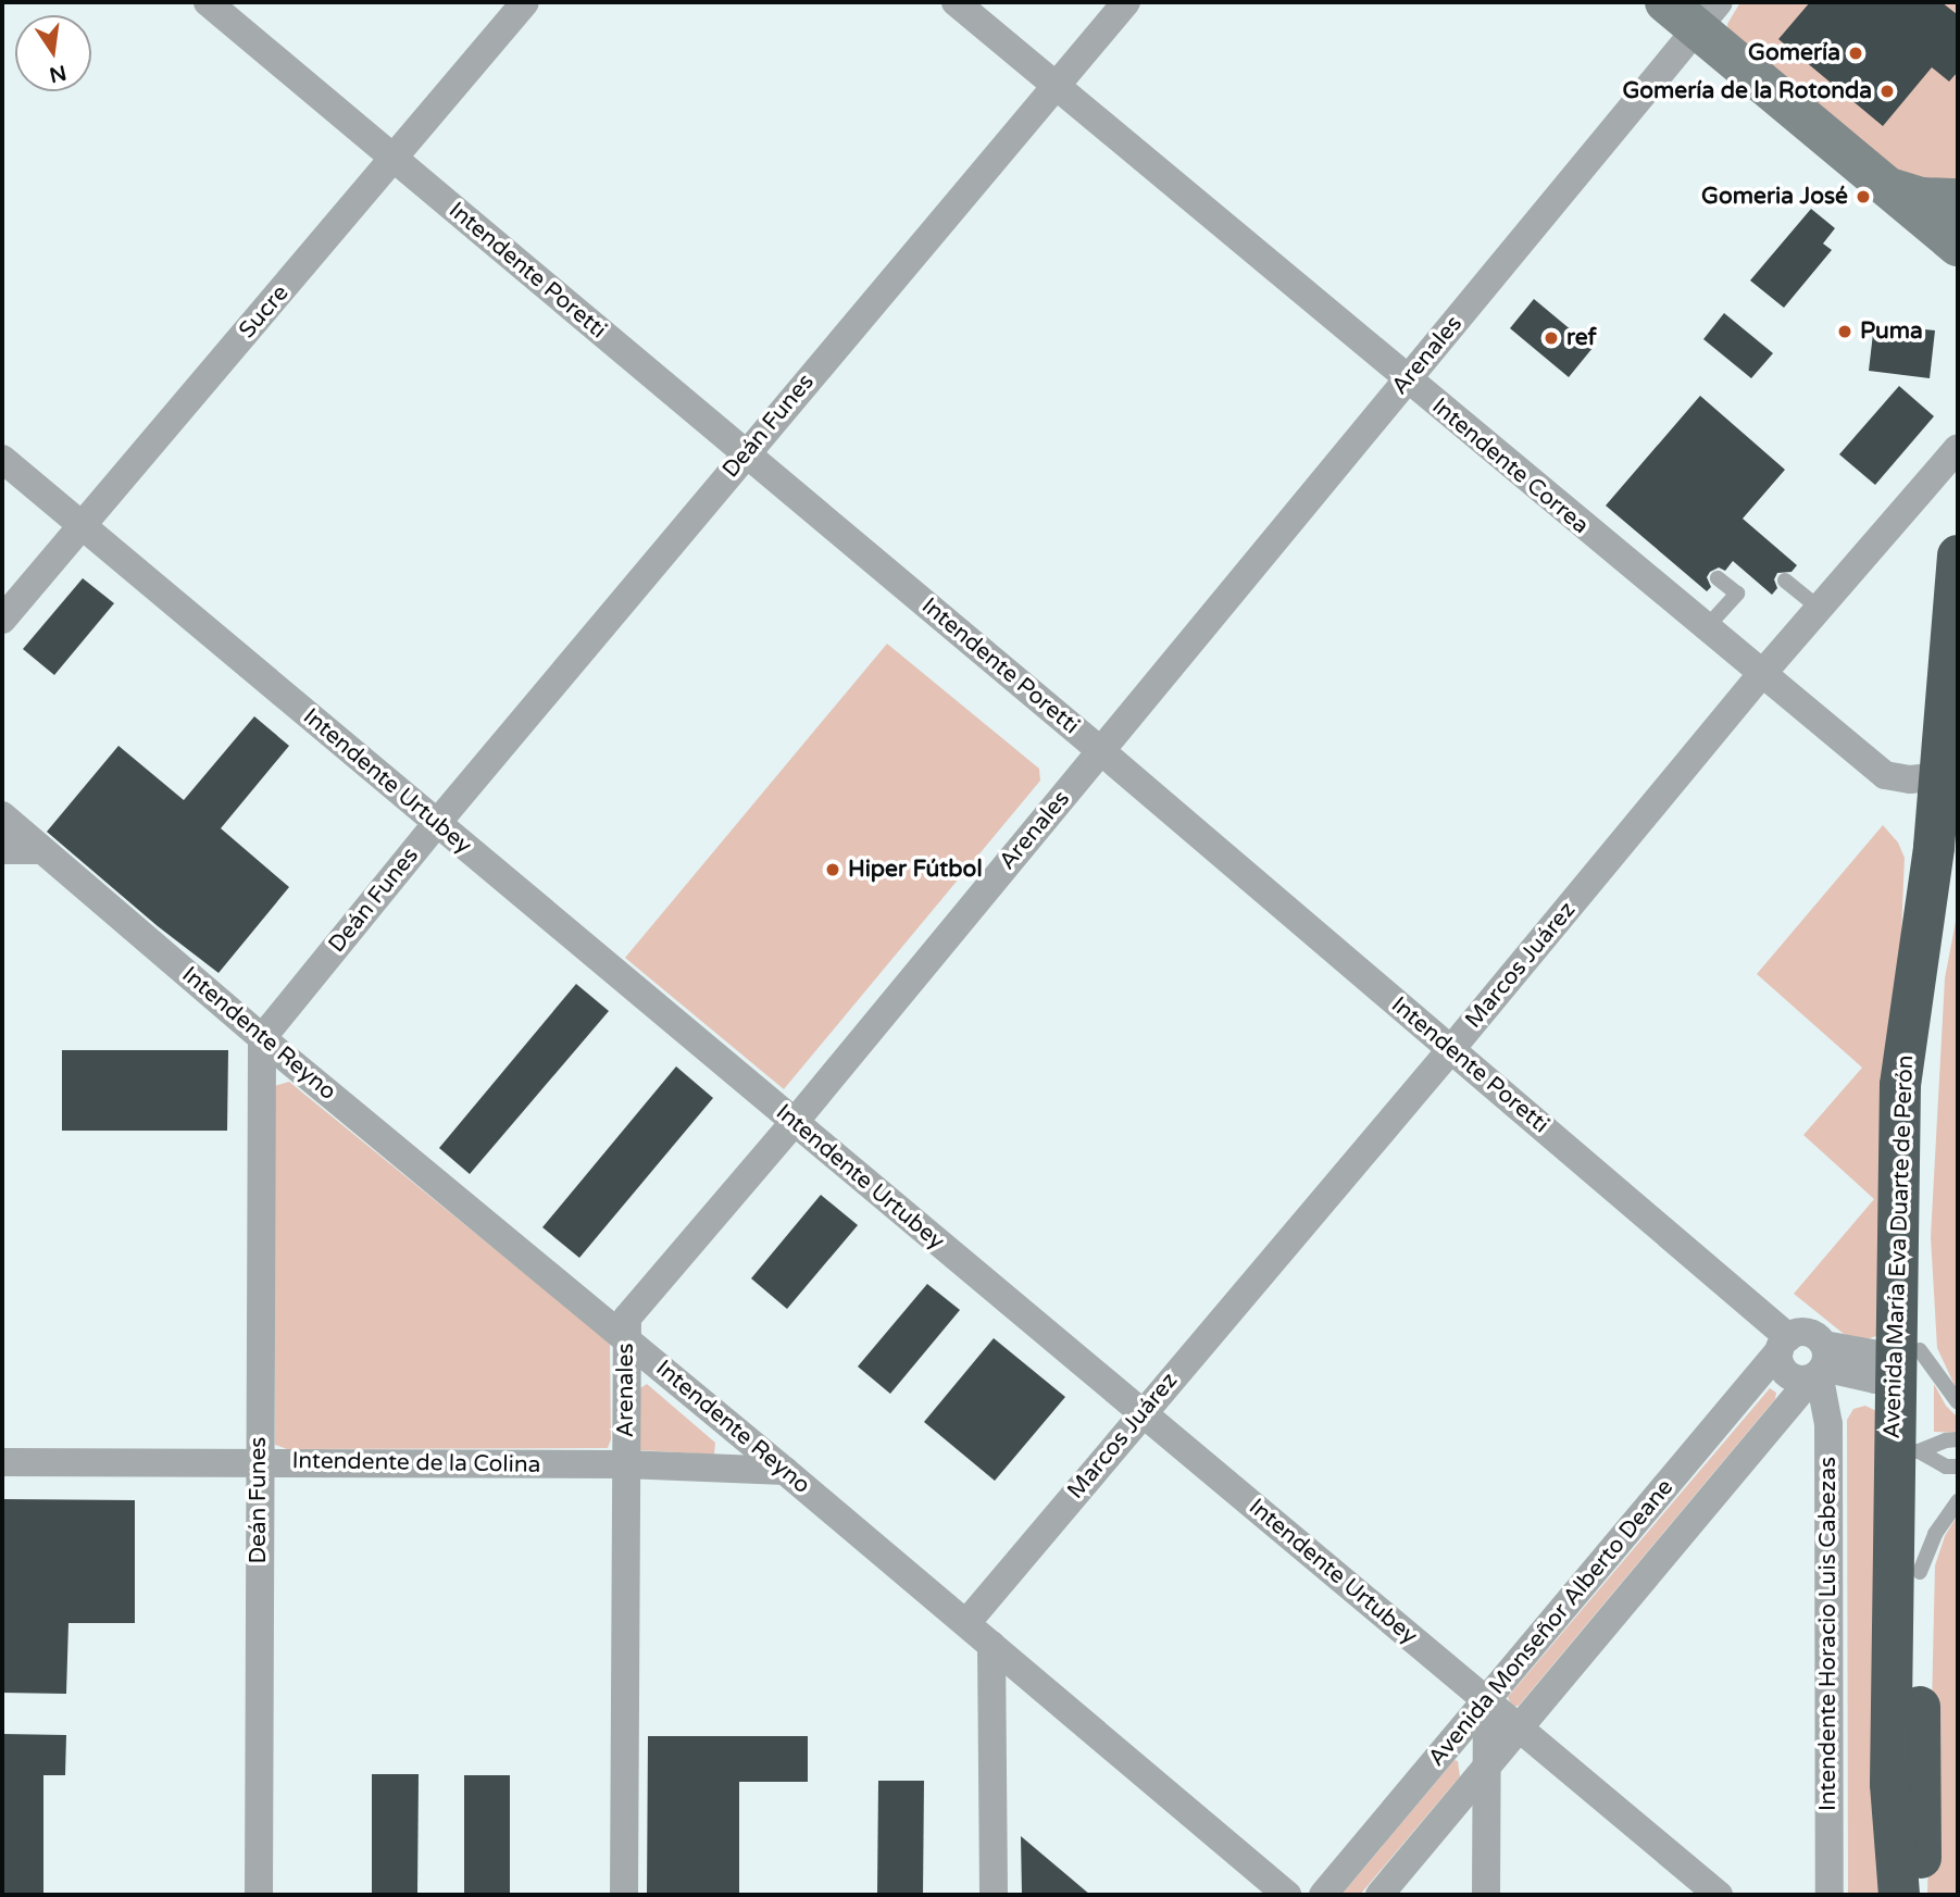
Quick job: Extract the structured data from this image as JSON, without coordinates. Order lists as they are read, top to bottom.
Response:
{
  "streets": {
    "highway": ["Avenida María Eva Duarte de Perón"],
    "street": [
      "Intendente Poretti",
      "Sucre",
      "Arenales",
      "Deán Funes",
      "Intendente Correa",
      "Intendente Urtubey",
      "Marcos Juárez",
      "Intendente Reyno",
      "Intendente de la Colina",
      "Avenida Monseñor Alberto Deane",
      "Intendente Horacio Luis Cabezas"
    ]
  },
  "crossings": [
    ["Intendente Poretti", "Sucre"],
    ["Intendente Poretti", "Arenales"],
    ["Intendente Poretti", "Deán Funes"],
    ["Intendente Poretti", "Marcos Juárez"],
    ["Intendente Poretti", "Avenida Monseñor Alberto Deane"],
    ["Intendente Poretti", "Intendente Horacio Luis Cabezas"],
    ["Sucre", "Intendente Urtubey"],
    ["Arenales", "Intendente Correa"],
    ["Arenales", "Intendente Urtubey"],
    ["Arenales", "Intendente Reyno"],
    ["Arenales", "Intendente de la Colina"],
    ["Deán Funes", "Intendente Correa"],
    ["Deán Funes", "Intendente Urtubey"],
    ["Deán Funes", "Intendente Reyno"],
    ["Deán Funes", "Intendente de la Colina"],
    ["Intendente Correa", "Marcos Juárez"],
    ["Intendente Correa", "Avenida María Eva Duarte de Perón"],
    ["Intendente Urtubey", "Marcos Juárez"],
    ["Intendente Urtubey", "Avenida Monseñor Alberto Deane"],
    ["Marcos Juárez", "Intendente Reyno"],
    ["Intendente Reyno", "Intendente de la Colina"],
    ["Avenida Monseñor Alberto Deane", "Intendente Horacio Luis Cabezas"]
  ],
  "places": [
    "Gomería",
    "Gomería de la Rotonda",
    "Gomeria José",
    "Puma",
    "ref",
    "Hiper Fútbol"
  ],
  "north": "bottom"
}
